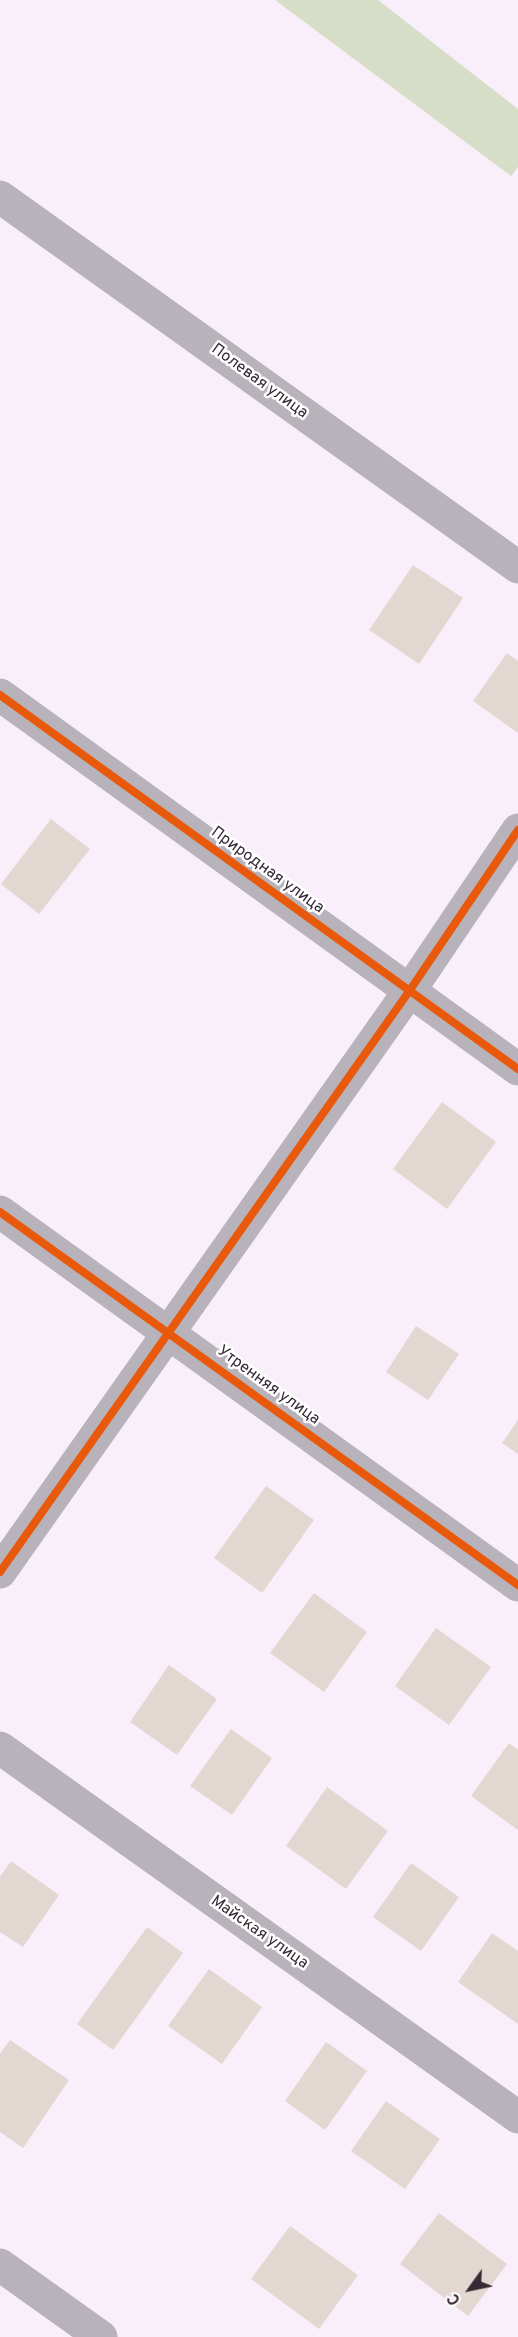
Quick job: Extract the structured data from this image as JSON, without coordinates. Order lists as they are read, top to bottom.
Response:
{
  "streets": {
    "street": [
      "Полевая улица",
      "Природная улица",
      "Утренняя улица",
      "Майская улица"
    ]
  },
  "north": "bottom left"
}
